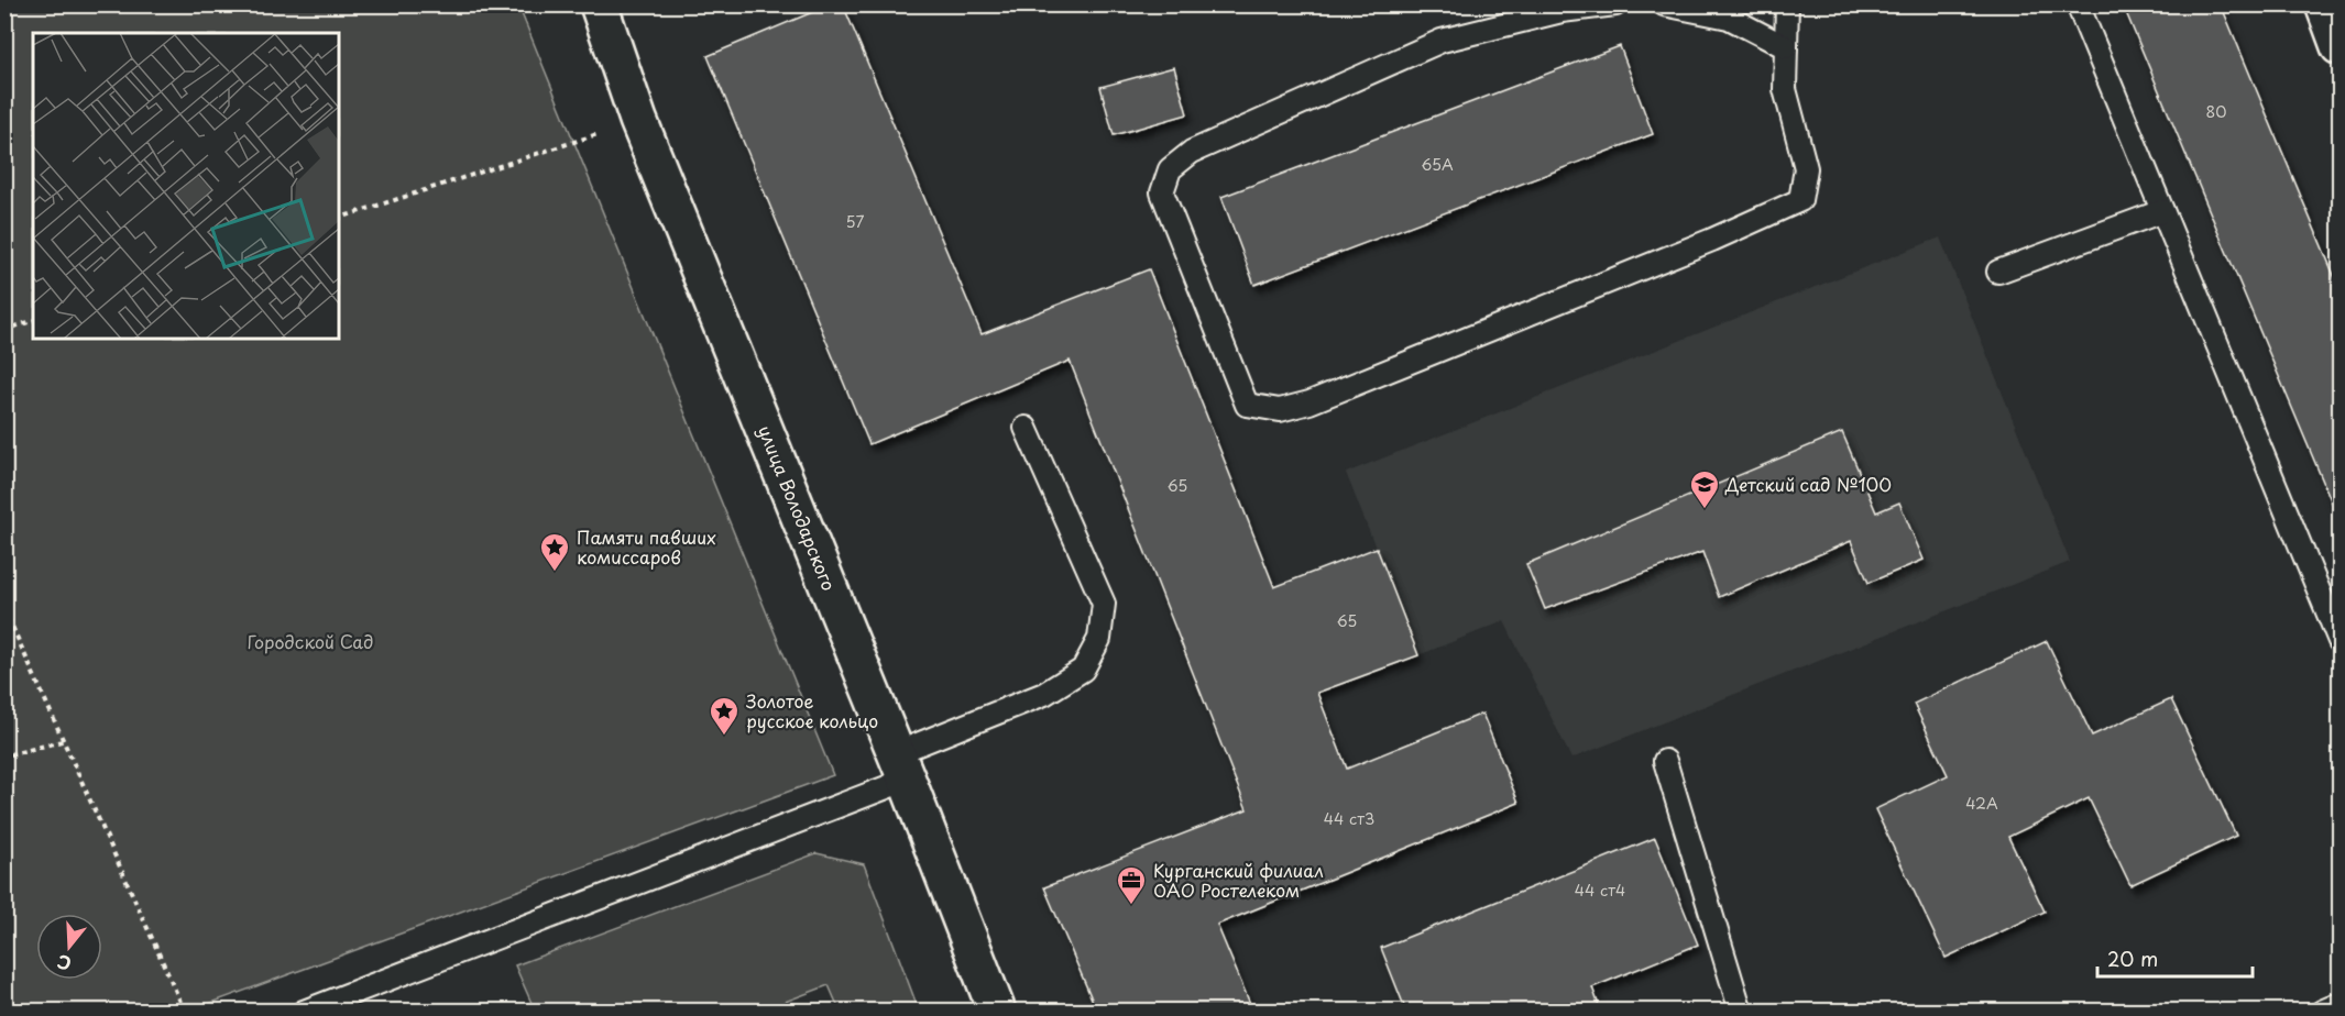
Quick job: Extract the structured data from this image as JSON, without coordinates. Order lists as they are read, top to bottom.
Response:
{
  "streets": {
    "street": ["улица Володарского"]
  },
  "parks": ["Городской Сад"],
  "places": {
    "school or university": ["Детский сад №100"],
    "place": ["Памяти павших комиссаров", "Золотое русское кольцо"],
    "office": ["Курганский филиал ОАО Ростелеком"]
  },
  "house_numbers": [
    "80",
    "65А",
    "57",
    "65",
    "65",
    "42А",
    "44 ст3",
    "44 ст4"
  ],
  "scale_bar": "20 m",
  "north": "bottom"
}
